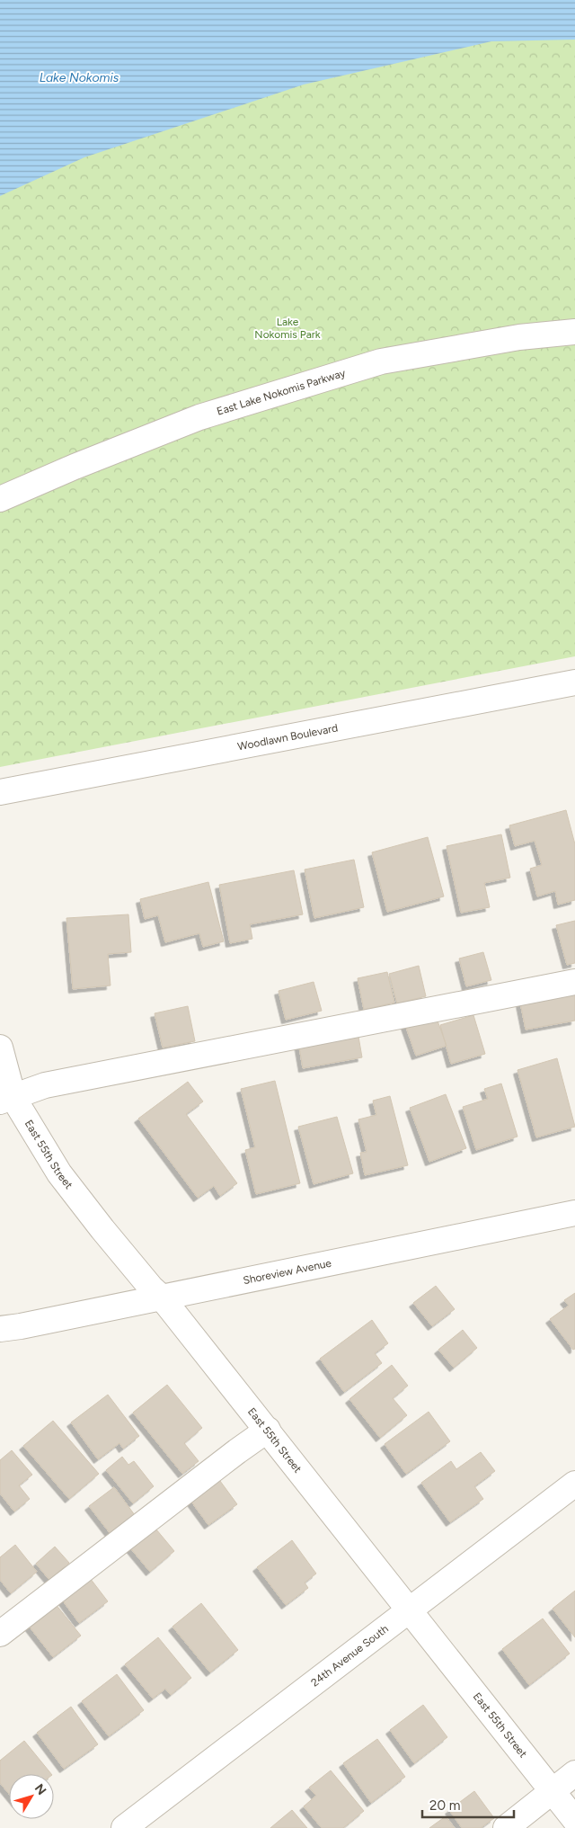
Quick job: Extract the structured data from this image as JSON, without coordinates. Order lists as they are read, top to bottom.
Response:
{
  "streets": {
    "street": [
      "East Lake Nokomis Parkway",
      "Woodlawn Boulevard",
      "East 55th Street",
      "Shoreview Avenue",
      "24th Avenue South"
    ]
  },
  "crossings": [
    ["East 55th Street", "Shoreview Avenue"],
    ["East 55th Street", "24th Avenue South"]
  ],
  "water": ["Lake Nokomis"],
  "parks": ["Lake Nokomis Park"],
  "scale_bar": "20 m",
  "north": "top right"
}
